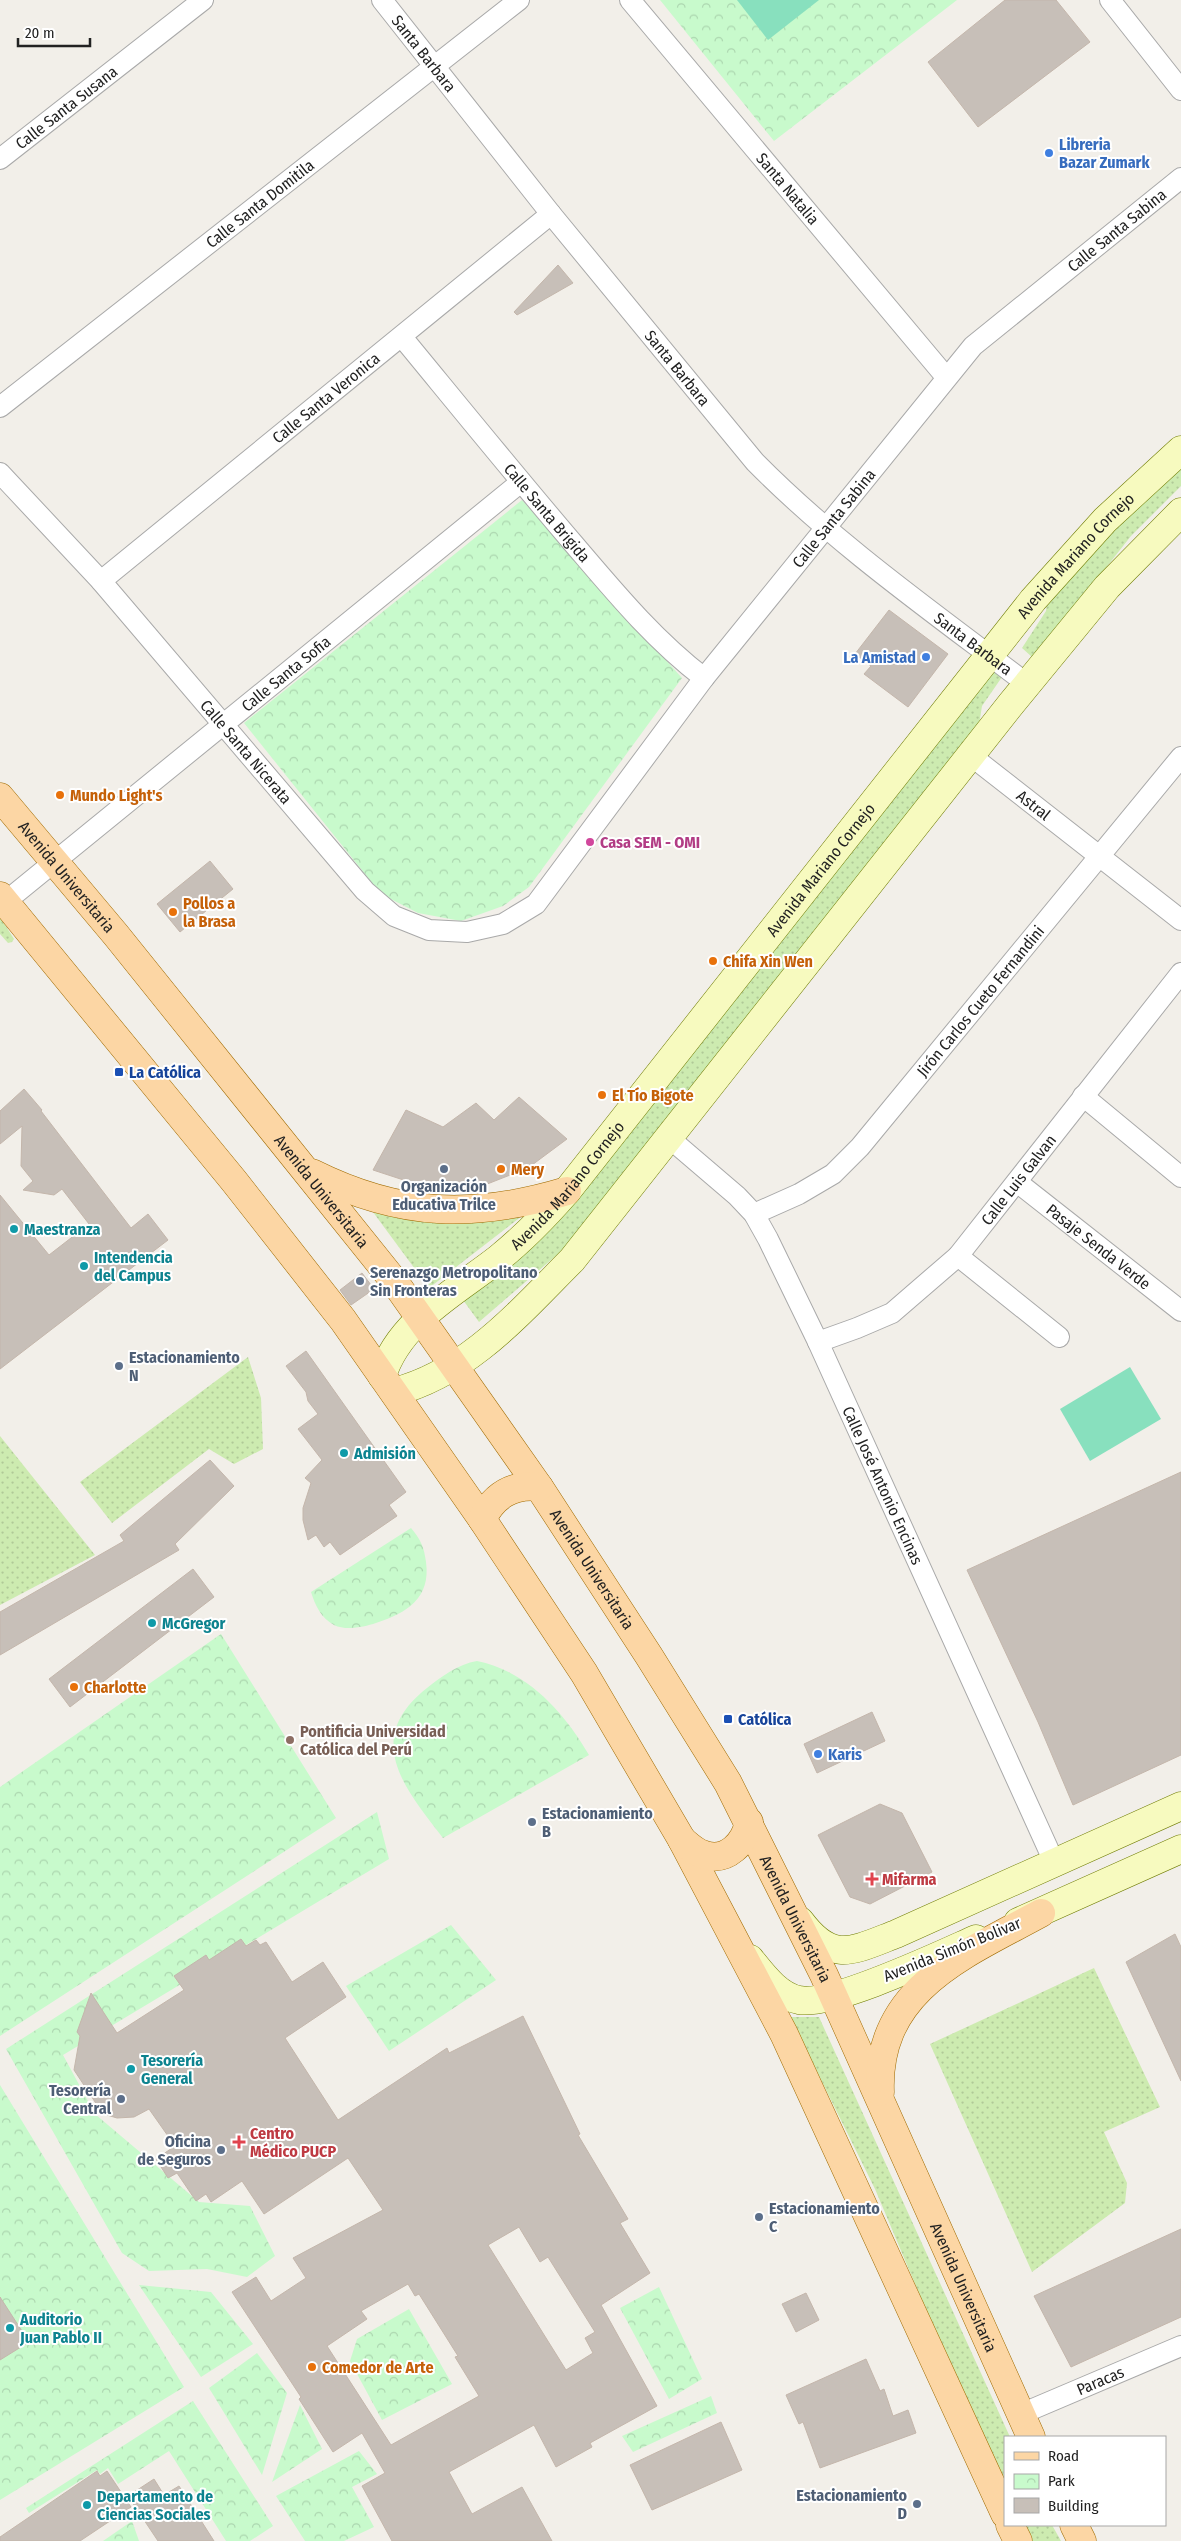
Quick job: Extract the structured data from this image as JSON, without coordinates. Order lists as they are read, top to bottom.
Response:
{
  "streets": {
    "main road": ["Avenida Mariano Cornejo", "Avenida Universitaria", "Avenida Simón Bolivar"],
    "street": [
      "Santa Barbara",
      "Calle Santa Susana",
      "Santa Natalia",
      "Calle Santa Domitila",
      "Calle Santa Sabina",
      "Calle Santa Veronica",
      "Calle Santa Brigida",
      "Calle Santa Sofia",
      "Calle Santa Nicerata",
      "Astral",
      "Jirón Carlos Cueto Fernandini",
      "Calle Luis Galvan",
      "Pasaje Senda Verde",
      "Calle José Antonio Encinas",
      "Paracas"
    ]
  },
  "crossings": [
    ["Santa Barbara", "Calle Santa Domitila"],
    ["Santa Barbara", "Calle Santa Sabina"],
    ["Santa Barbara", "Calle Santa Veronica"],
    ["Santa Barbara", "Avenida Mariano Cornejo"],
    ["Santa Natalia", "Calle Santa Sabina"],
    ["Calle Santa Sabina", "Calle Santa Brigida"],
    ["Calle Santa Sabina", "Calle Santa Nicerata"],
    ["Calle Santa Veronica", "Calle Santa Brigida"],
    ["Calle Santa Veronica", "Calle Santa Nicerata"],
    ["Calle Santa Brigida", "Calle Santa Sofia"],
    ["Avenida Mariano Cornejo", "Avenida Universitaria"],
    ["Calle Santa Sofia", "Calle Santa Nicerata"],
    ["Calle Santa Sofia", "Avenida Universitaria"],
    ["Astral", "Jirón Carlos Cueto Fernandini"],
    ["Avenida Universitaria", "Avenida Simón Bolivar"],
    ["Avenida Universitaria", "Paracas"],
    ["Jirón Carlos Cueto Fernandini", "Calle José Antonio Encinas"],
    ["Calle Luis Galvan", "Pasaje Senda Verde"],
    ["Calle Luis Galvan", "Calle José Antonio Encinas"]
  ],
  "places": {
    "other": [
      "Libreria Bazar Zumark",
      "La Amistad",
      "Mundo Light's",
      "Casa SEM - OMI",
      "Pollos a la Brasa",
      "Chifa Xin Wen",
      "El Tío Bigote",
      "Organización Educativa Trilce",
      "Mery",
      "Maestranza",
      "Intendencia del Campus",
      "Serenazgo Metropolitano Sin Fronteras",
      "Estacionamiento N",
      "Admisión",
      "McGregor",
      "Charlotte",
      "Pontificia Universidad Católica del Perú",
      "Karis",
      "Estacionamiento B",
      "Tesorería General",
      "Tesorería Central",
      "Oficina de Seguros",
      "Estacionamiento C",
      "Auditorio Juan Pablo II",
      "Comedor de Arte",
      "Estacionamiento D",
      "Departamento de Ciencias Sociales"
    ],
    "transit": ["La Católica", "Católica"],
    "health": ["Mifarma", "Centro Médico PUCP"]
  },
  "legend": ["Road", "Park", "Building"],
  "scale_bar": "20 m"
}
